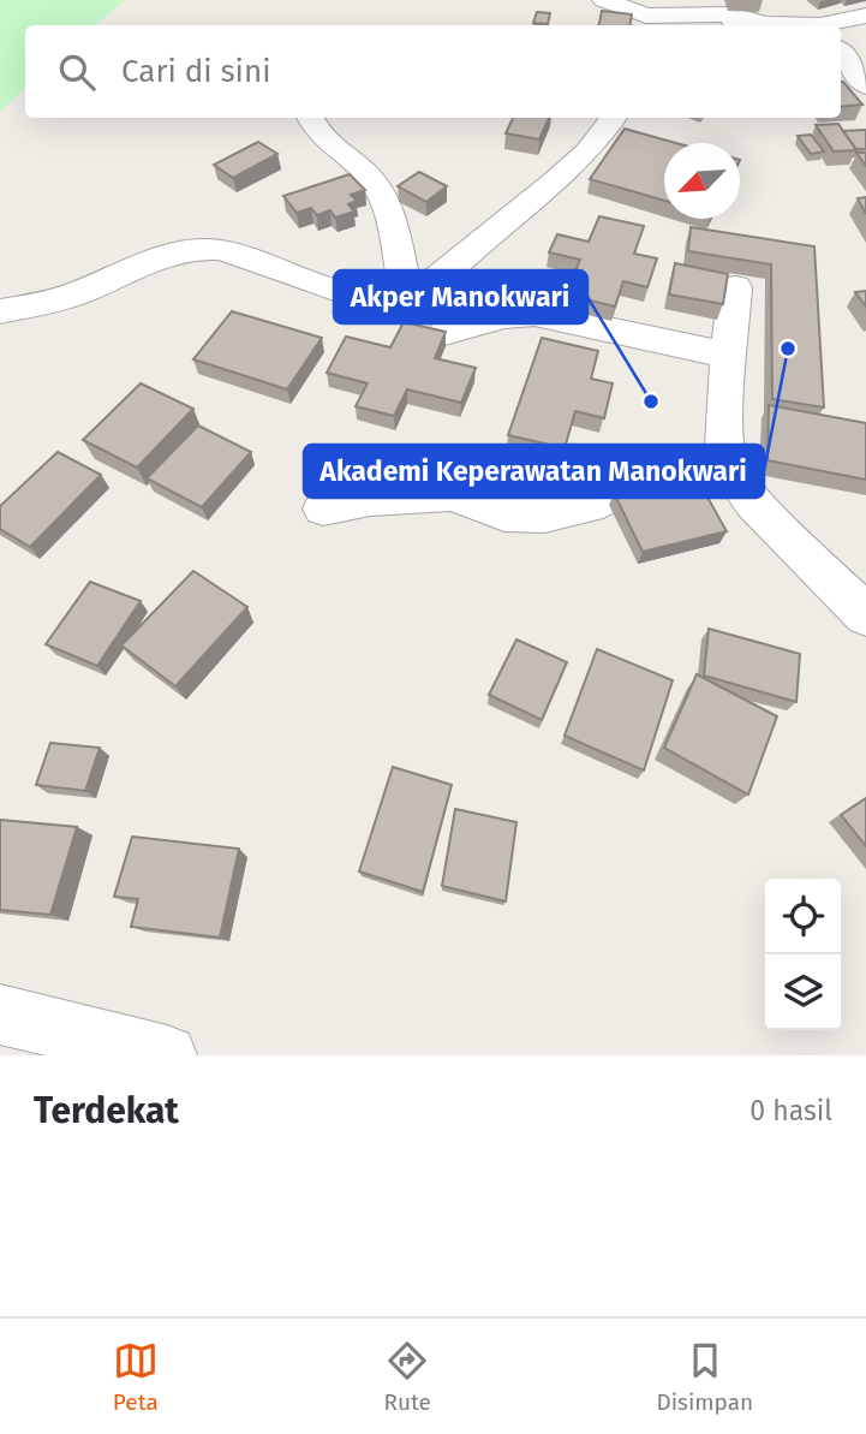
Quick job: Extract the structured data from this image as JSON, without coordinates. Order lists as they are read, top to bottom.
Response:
{
  "places": ["Akademi Keperawatan Manokwari", "Akper Manokwari"],
  "north": "bottom left",
  "page": {
    "search": "Cari di sini",
    "heading": ["Terdekat", "0 hasil"],
    "nav": ["Peta", "Rute", "Disimpan"]
  }
}
